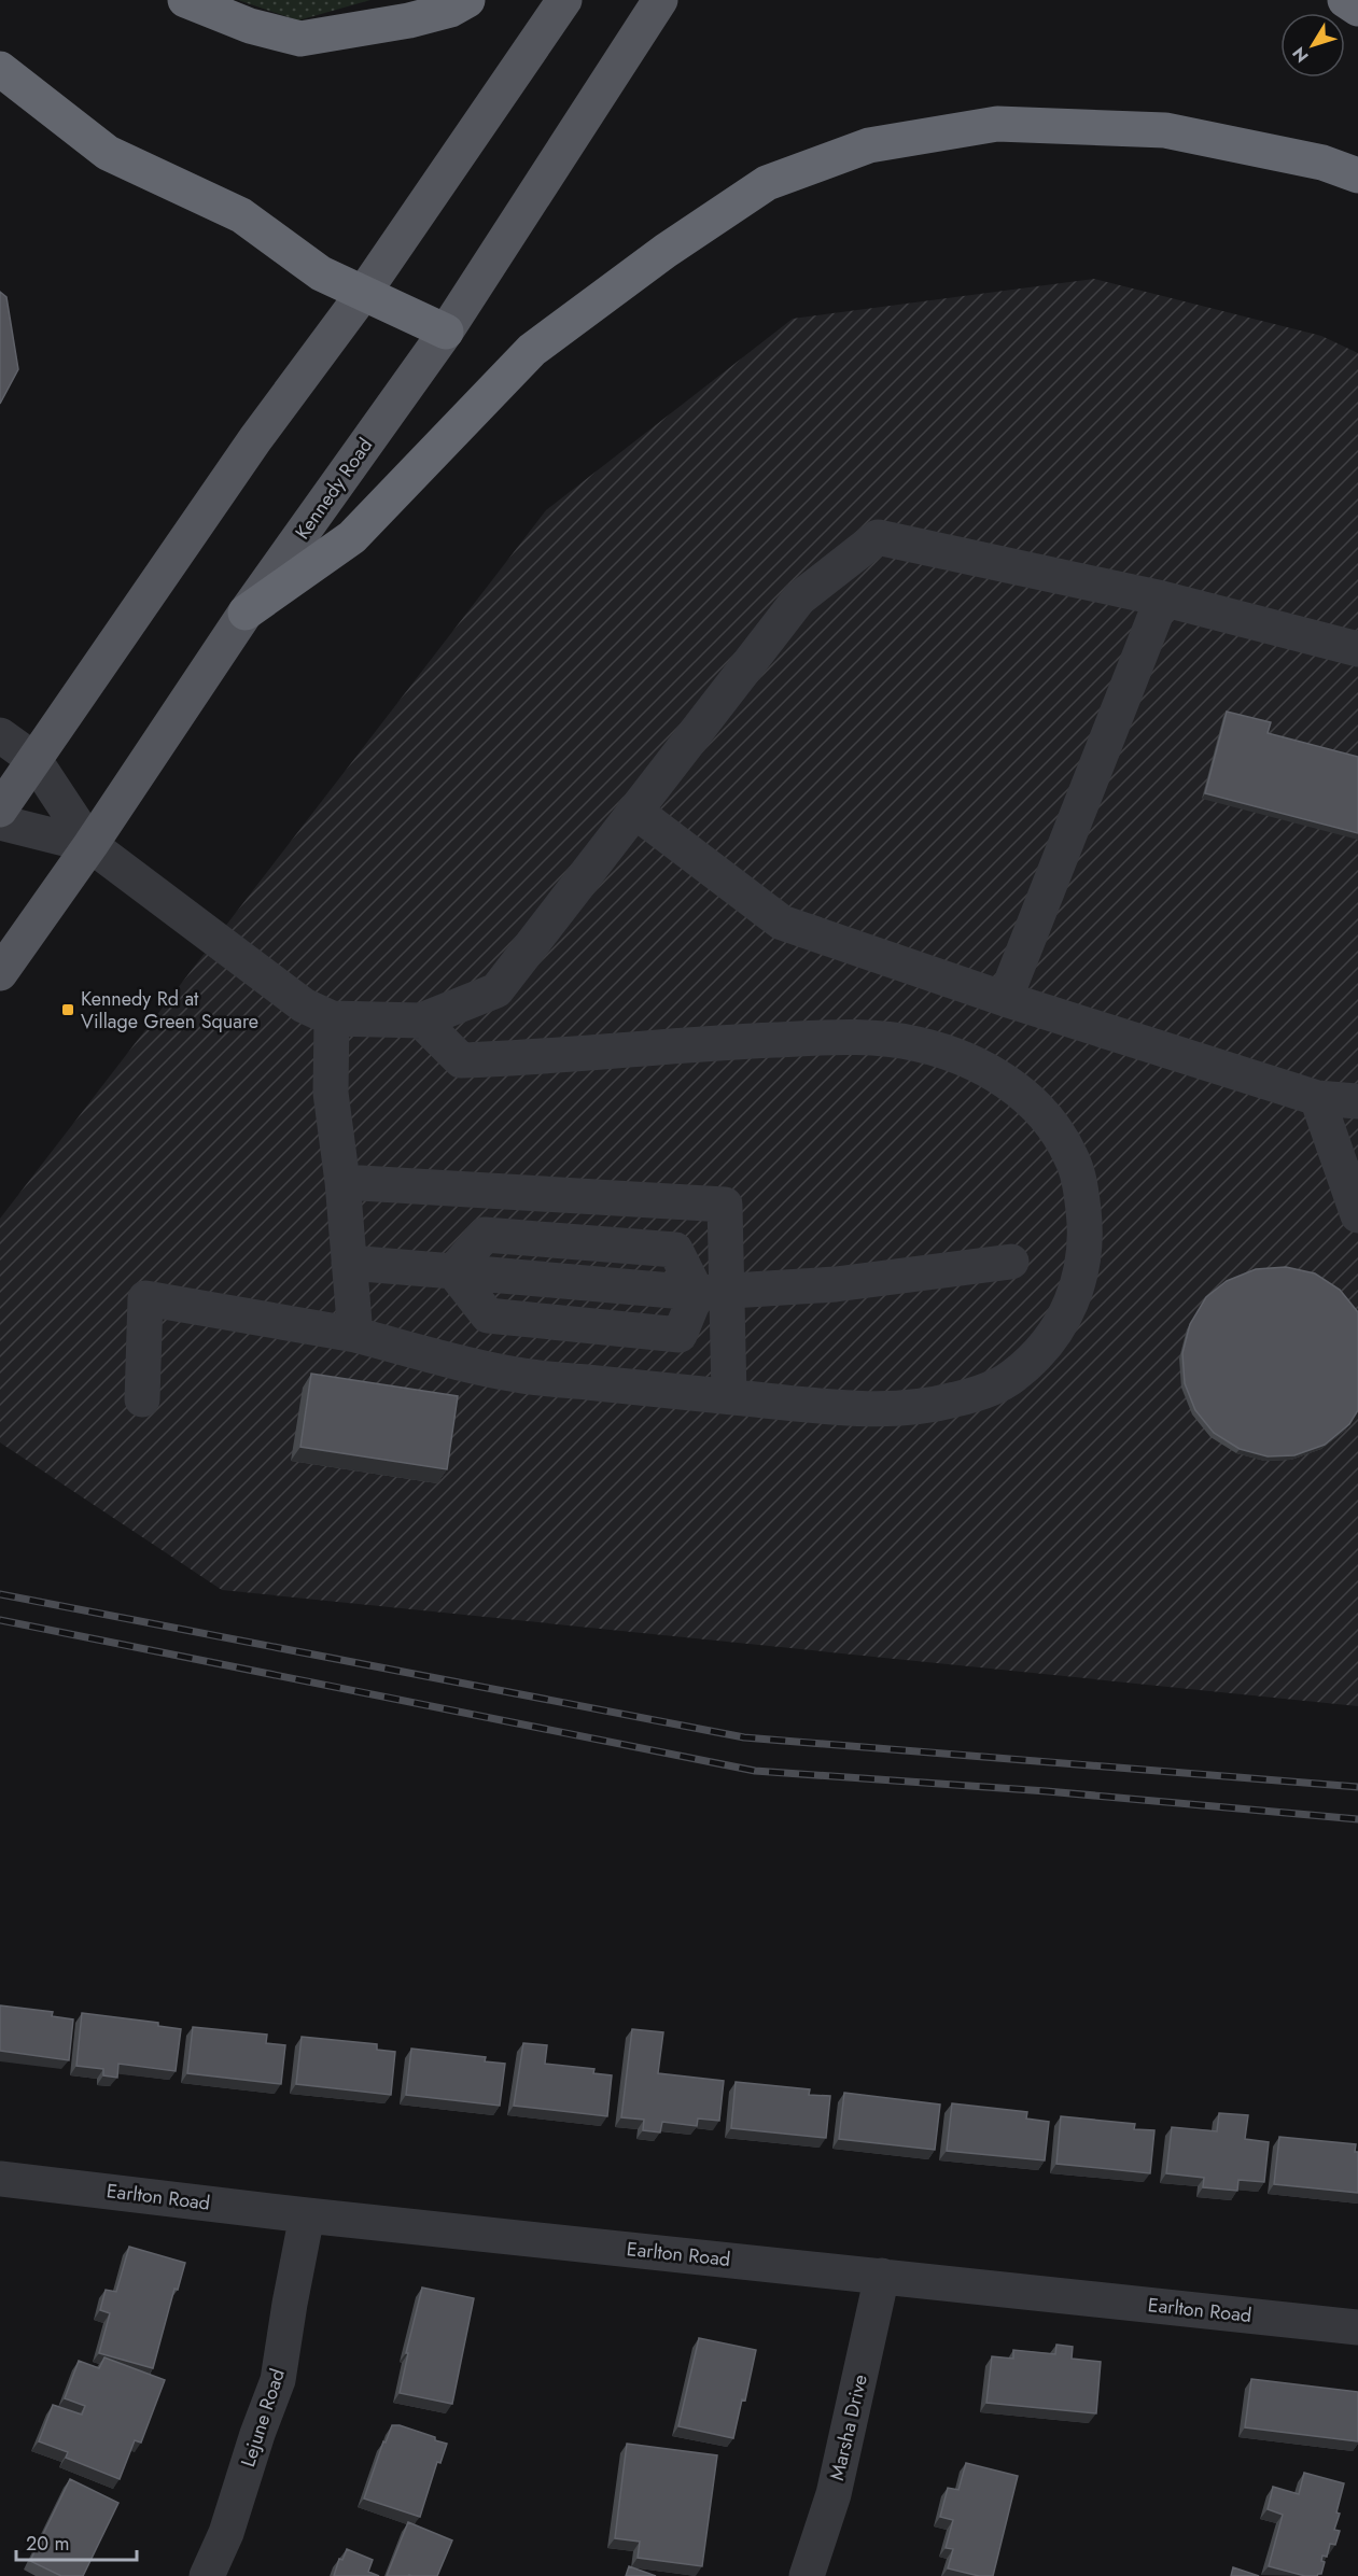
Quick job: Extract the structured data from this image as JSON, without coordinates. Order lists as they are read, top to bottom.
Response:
{
  "streets": {
    "main road": ["Kennedy Road"],
    "street": ["Earlton Road", "Lejune Road", "Marsha Drive"]
  },
  "crossings": [
    ["Earlton Road", "Lejune Road"],
    ["Earlton Road", "Marsha Drive"]
  ],
  "places": {
    "transit": ["Kennedy Rd at Village Green Square"]
  },
  "scale_bar": "20 m",
  "north": "bottom left"
}
